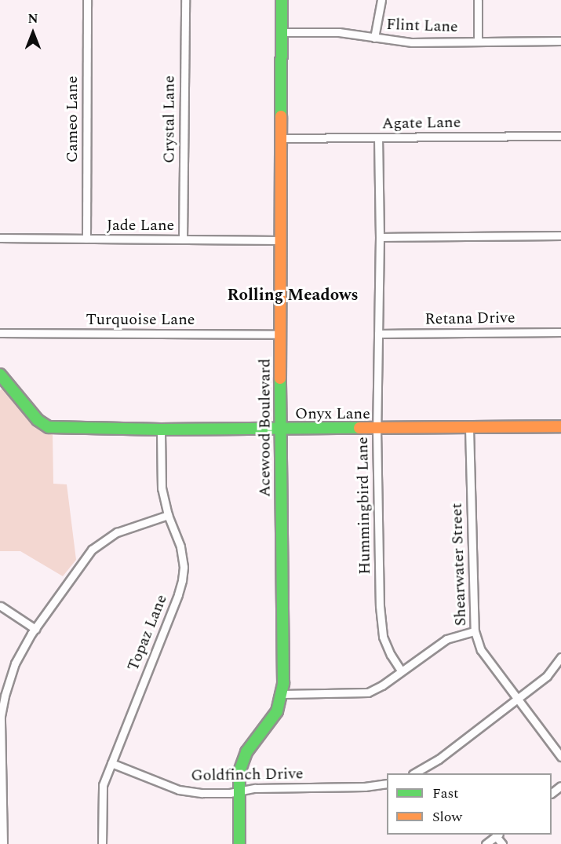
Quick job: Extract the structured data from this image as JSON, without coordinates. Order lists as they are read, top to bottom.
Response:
{
  "streets": {
    "street": [
      "Flint Lane",
      "Cameo Lane",
      "Crystal Lane",
      "Agate Lane",
      "Jade Lane",
      "Retana Drive",
      "Turquoise Lane",
      "Onyx Lane",
      "Acewood Boulevard",
      "Hummingbird Lane",
      "Shearwater Street",
      "Topaz Lane",
      "Goldfinch Drive"
    ]
  },
  "crossings": [
    ["Flint Lane", "Acewood Boulevard"],
    ["Cameo Lane", "Jade Lane"],
    ["Crystal Lane", "Jade Lane"],
    ["Agate Lane", "Acewood Boulevard"],
    ["Agate Lane", "Hummingbird Lane"],
    ["Jade Lane", "Acewood Boulevard"],
    ["Retana Drive", "Hummingbird Lane"],
    ["Turquoise Lane", "Acewood Boulevard"],
    ["Onyx Lane", "Acewood Boulevard"],
    ["Onyx Lane", "Hummingbird Lane"],
    ["Onyx Lane", "Shearwater Street"],
    ["Onyx Lane", "Topaz Lane"],
    ["Acewood Boulevard", "Goldfinch Drive"],
    ["Topaz Lane", "Goldfinch Drive"]
  ],
  "districts": ["Rolling Meadows"],
  "legend": ["Fast", "Slow"],
  "north": "top"
}
